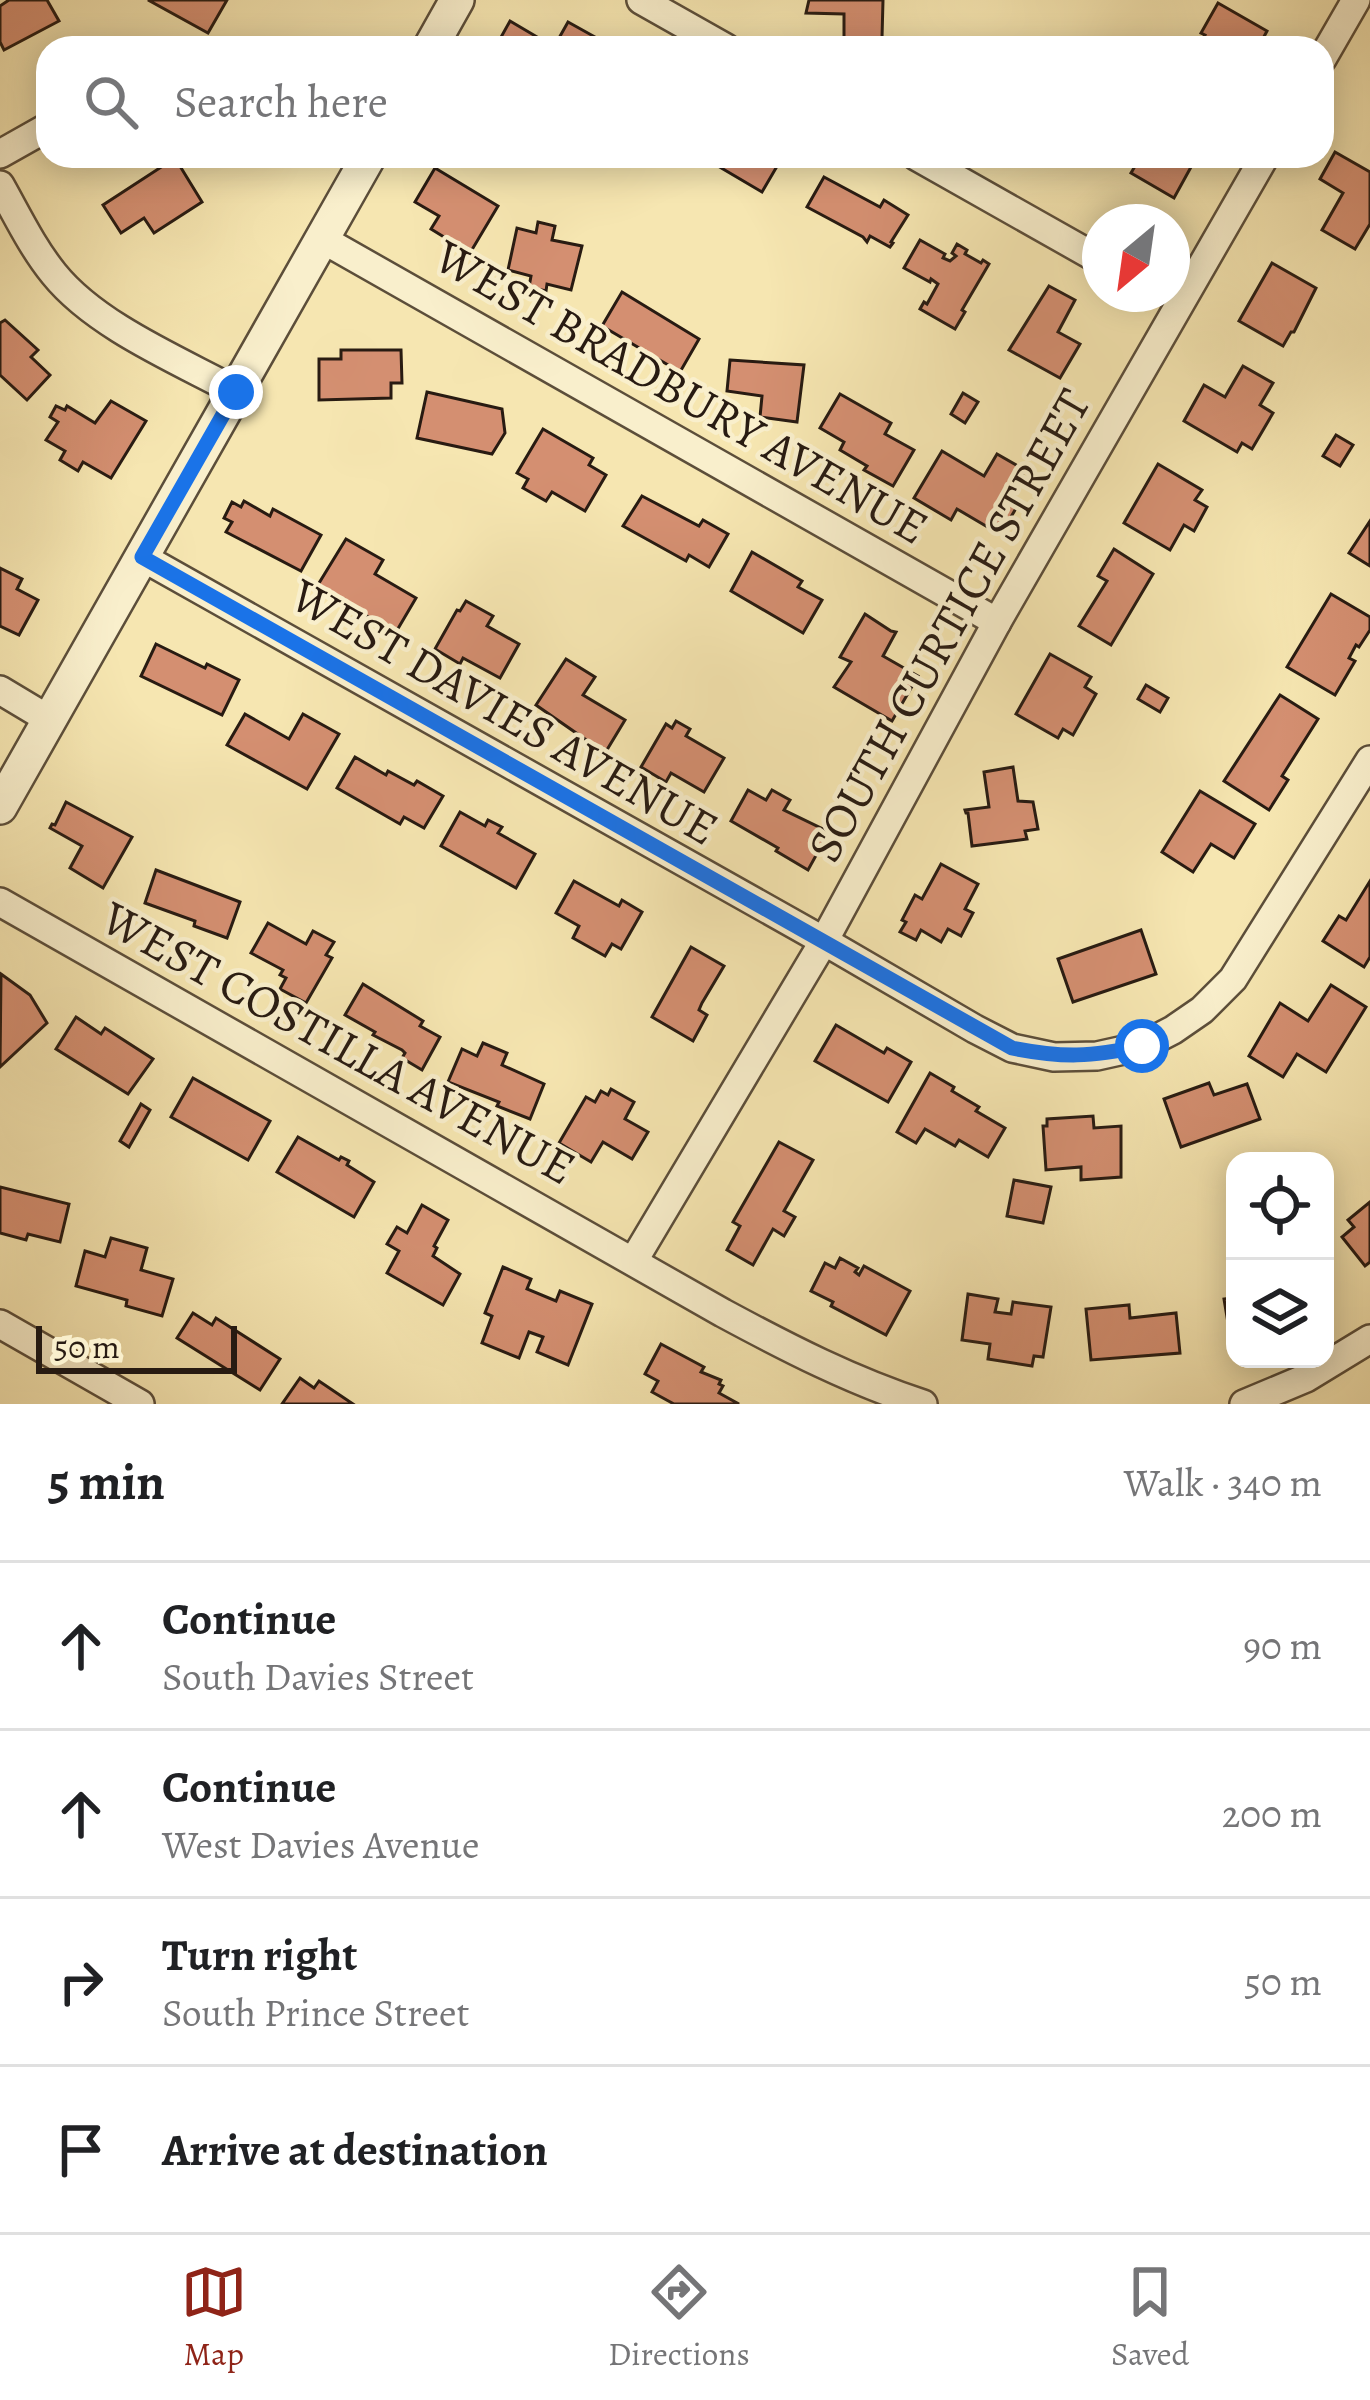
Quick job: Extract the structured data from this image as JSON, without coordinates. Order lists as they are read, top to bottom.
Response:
{
  "streets": {
    "street": [
      "WEST BRADBURY AVENUE",
      "SOUTH CURTICE STREET",
      "WEST DAVIES AVENUE",
      "WEST COSTILLA AVENUE"
    ]
  },
  "crossings": [
    ["WEST BRADBURY AVENUE", "SOUTH CURTICE STREET"],
    ["SOUTH CURTICE STREET", "WEST DAVIES AVENUE"],
    ["SOUTH CURTICE STREET", "WEST COSTILLA AVENUE"]
  ],
  "scale_bar": "50 m",
  "north": "bottom left",
  "page": {
    "search": "Search here",
    "scale": "50 m",
    "heading": ["5 min", "Walk · 340 m"],
    "list": [
      ["Continue", "South Davies Street", "90 m"],
      ["Continue", "West Davies Avenue", "200 m"],
      ["Turn right", "South Prince Street", "50 m"],
      "Arrive at destination"
    ],
    "nav": ["Map", "Directions", "Saved"]
  }
}
